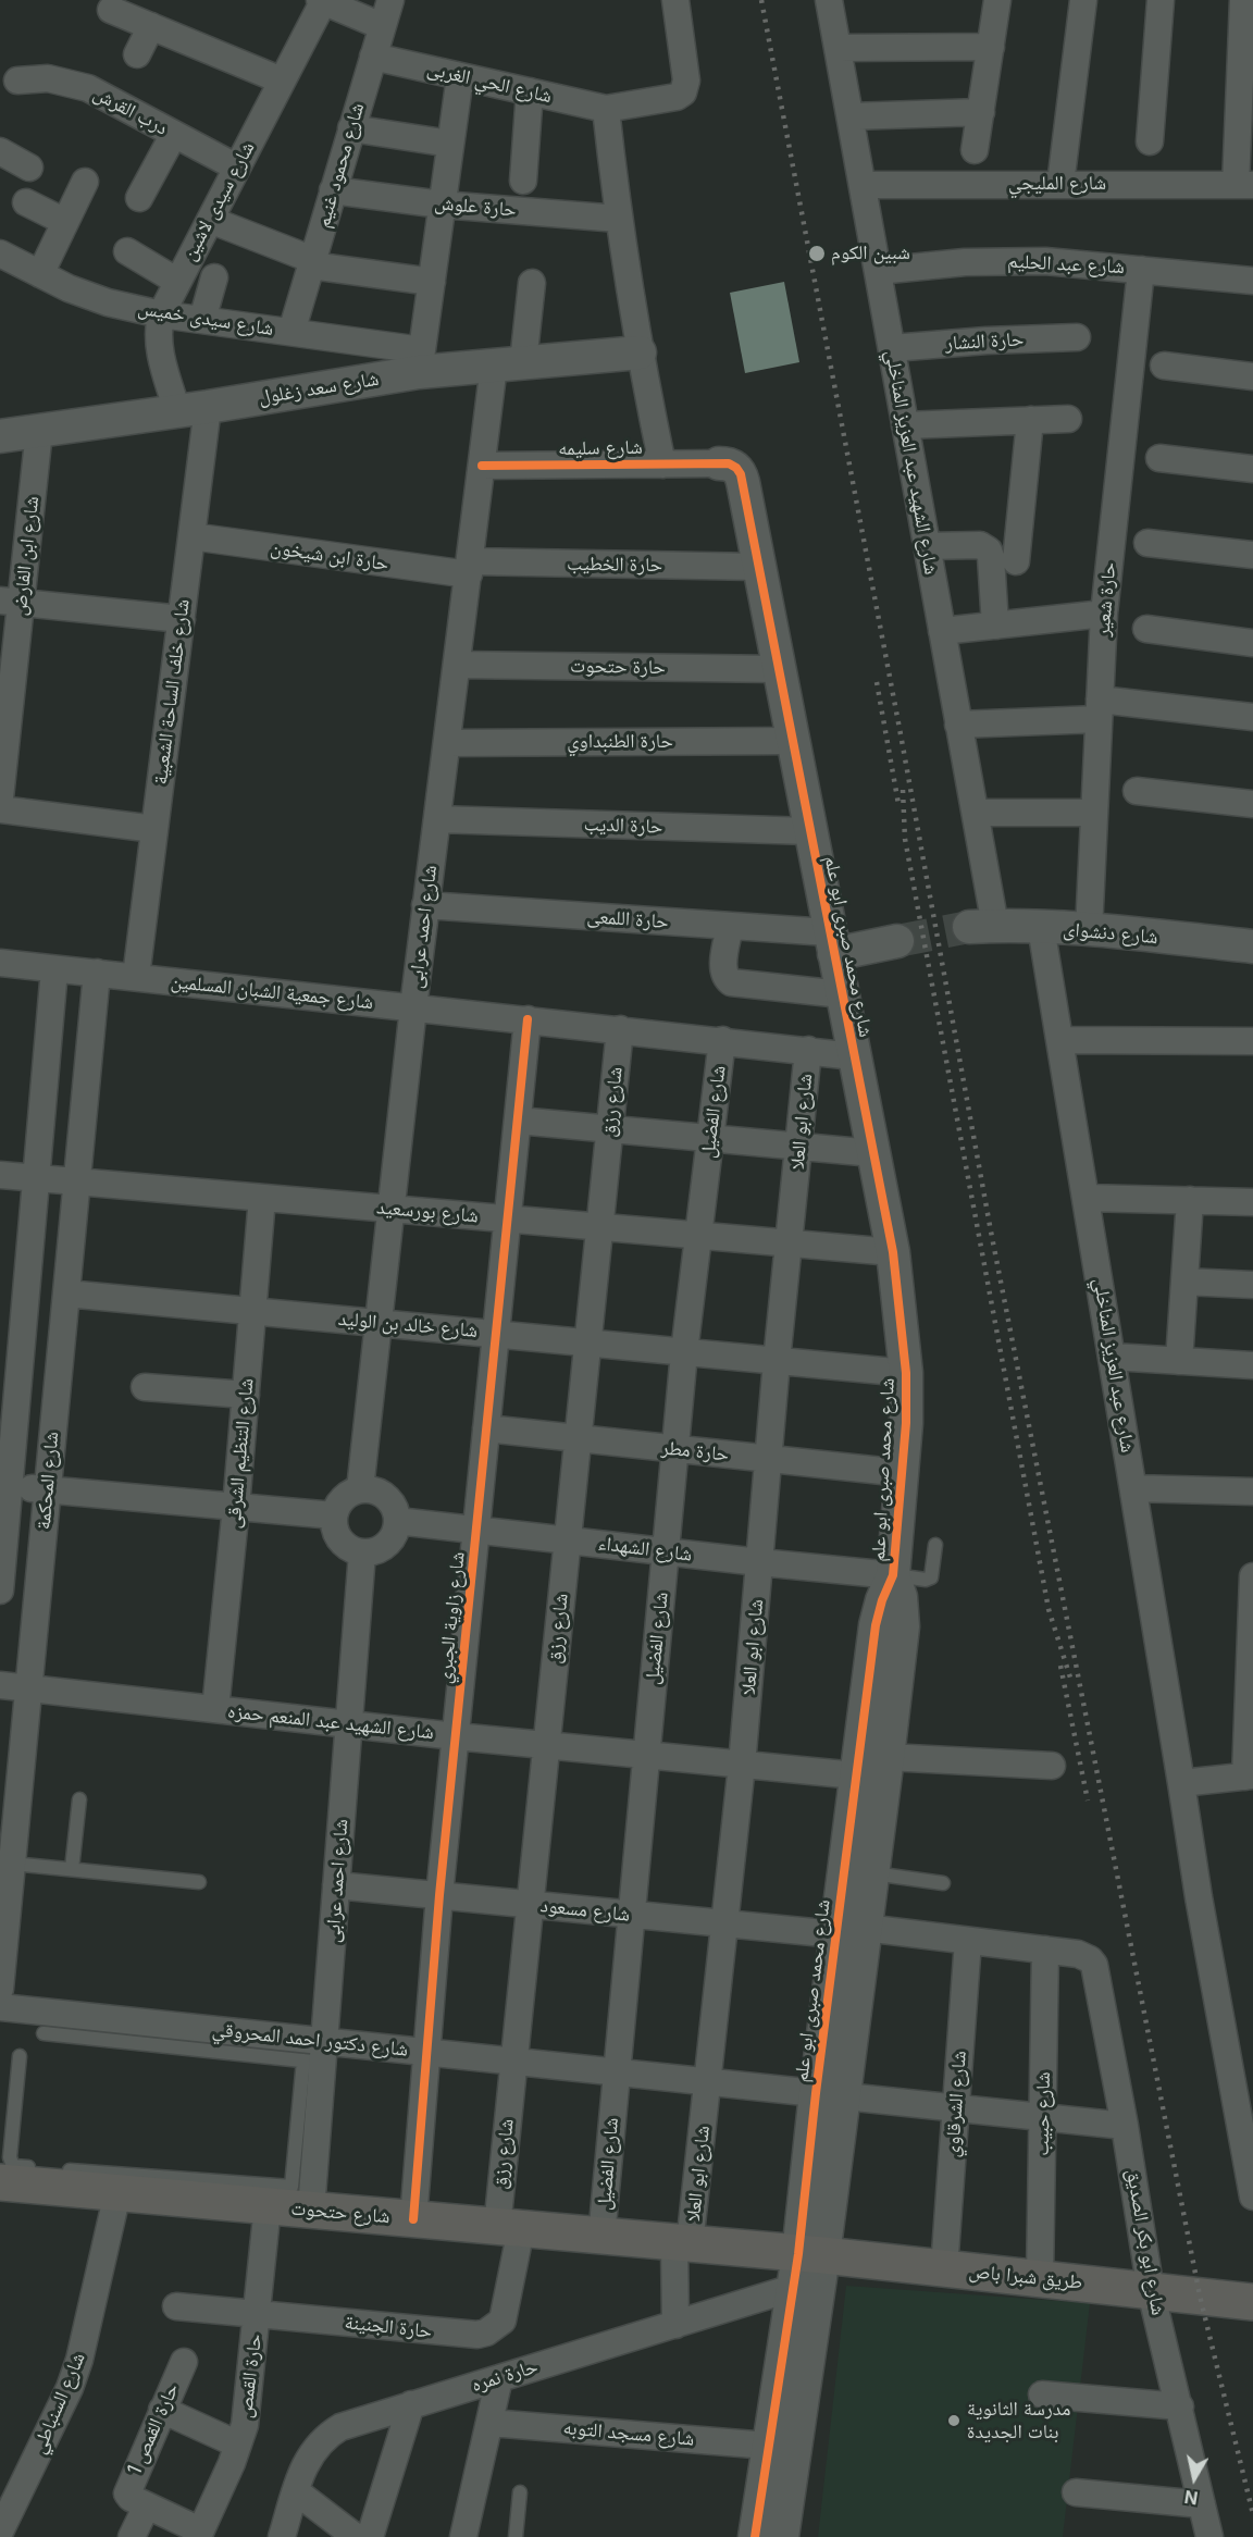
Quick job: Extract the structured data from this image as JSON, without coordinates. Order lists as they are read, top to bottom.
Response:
{
  "streets": {
    "main road": ["شارع حتحوت", "طريق شبرا باص"],
    "street": [
      "شارع الحي الغربى",
      "درب القرش",
      "شارع محمود غنيم",
      "شارع المليجي",
      "شارع سيدى لاشين",
      "حارة علوش",
      "شارع عبد الحليم",
      "شارع سيدى خميس",
      "حارة النشار",
      "شارع سعد زغلول",
      "شارع سليمه",
      "شارع الشهيد عبد العزيز المناخلي",
      "شارع ابن الفارض",
      "حارة ابن شيخون",
      "حارة الخطيب",
      "حارة شعير",
      "حارة حتحوت",
      "شارع خلف الساحة الشعبية",
      "حارة الطنبداوي",
      "حارة الديب",
      "حارة اللمعى",
      "شارع احمد عرابى",
      "شارع دنشواى",
      "شارع محمد صبرى ابو علم",
      "شارع جمعية الشبان المسلمين",
      "شارع رزق",
      "شارع الفضيل",
      "شارع ابو العلا",
      "شارع بورسعيد",
      "شارع خالد بن الوليد",
      "شارع عبد العزيز المناخلي",
      "حارة مطر",
      "شارع التنظيم الشرقى",
      "شارع المحكمة",
      "شارع الشهداء",
      "شارع زاوية الجبري",
      "شارع الشهيد عبد المنعم حمزه",
      "شارع مسعود",
      "شارع دكتور احمد المحروقي",
      "شارع الشرقاوي",
      "شارع حبيب",
      "شارع ابو بكر الصديق",
      "حارة الجنينة",
      "حارة القمص",
      "حارة نمره",
      "شارع السنباطي",
      "حارة القمص 1",
      "شارع مسجد التوبه"
    ]
  },
  "crossings": [
    ["شارع الحي الغربى", "شارع محمود غنيم"],
    ["درب القرش", "شارع سيدى لاشين"],
    ["شارع محمود غنيم", "حارة علوش"],
    ["شارع محمود غنيم", "شارع سيدى خميس"],
    ["شارع المليجي", "شارع الشهيد عبد العزيز المناخلي"],
    ["شارع سيدى لاشين", "شارع سيدى خميس"],
    ["شارع سيدى لاشين", "شارع سعد زغلول"],
    ["شارع سيدى لاشين", "شارع خلف الساحة الشعبية"],
    ["شارع عبد الحليم", "شارع الشهيد عبد العزيز المناخلي"],
    ["شارع عبد الحليم", "حارة شعير"],
    ["شارع سيدى خميس", "شارع سعد زغلول"],
    ["حارة النشار", "شارع الشهيد عبد العزيز المناخلي"],
    ["شارع سعد زغلول", "شارع ابن الفارض"],
    ["شارع سعد زغلول", "شارع خلف الساحة الشعبية"],
    ["شارع سعد زغلول", "شارع احمد عرابى"],
    ["شارع سليمه", "شارع احمد عرابى"],
    ["شارع سليمه", "شارع محمد صبرى ابو علم"],
    ["شارع الشهيد عبد العزيز المناخلي", "شارع دنشواى"],
    ["حارة ابن شيخون", "حارة الخطيب"],
    ["حارة ابن شيخون", "شارع خلف الساحة الشعبية"],
    ["حارة ابن شيخون", "شارع احمد عرابى"],
    ["حارة الخطيب", "شارع احمد عرابى"],
    ["حارة الخطيب", "شارع محمد صبرى ابو علم"],
    ["حارة شعير", "شارع دنشواى"],
    ["حارة حتحوت", "شارع احمد عرابى"],
    ["حارة حتحوت", "شارع محمد صبرى ابو علم"],
    ["شارع خلف الساحة الشعبية", "شارع جمعية الشبان المسلمين"],
    ["حارة الطنبداوي", "شارع احمد عرابى"],
    ["حارة الطنبداوي", "شارع محمد صبرى ابو علم"],
    ["حارة الديب", "شارع احمد عرابى"],
    ["حارة الديب", "شارع محمد صبرى ابو علم"],
    ["حارة اللمعى", "شارع احمد عرابى"],
    ["حارة اللمعى", "شارع محمد صبرى ابو علم"],
    ["شارع احمد عرابى", "شارع جمعية الشبان المسلمين"],
    ["شارع احمد عرابى", "شارع بورسعيد"],
    ["شارع احمد عرابى", "شارع خالد بن الوليد"],
    ["شارع احمد عرابى", "شارع الشهداء"],
    ["شارع احمد عرابى", "شارع الشهيد عبد المنعم حمزه"],
    ["شارع احمد عرابى", "شارع مسعود"],
    ["شارع احمد عرابى", "شارع دكتور احمد المحروقي"],
    ["شارع احمد عرابى", "شارع حتحوت"],
    ["شارع احمد عرابى", "حارة القمص"],
    ["شارع دنشواى", "شارع عبد العزيز المناخلي"],
    ["شارع محمد صبرى ابو علم", "شارع جمعية الشبان المسلمين"],
    ["شارع محمد صبرى ابو علم", "شارع بورسعيد"],
    ["شارع محمد صبرى ابو علم", "شارع خالد بن الوليد"],
    ["شارع محمد صبرى ابو علم", "حارة مطر"],
    ["شارع محمد صبرى ابو علم", "شارع الشهداء"],
    ["شارع محمد صبرى ابو علم", "شارع الشهيد عبد المنعم حمزه"],
    ["شارع محمد صبرى ابو علم", "شارع مسعود"],
    ["شارع محمد صبرى ابو علم", "شارع دكتور احمد المحروقي"],
    ["شارع محمد صبرى ابو علم", "شارع حتحوت"],
    ["شارع محمد صبرى ابو علم", "طريق شبرا باص"],
    ["شارع محمد صبرى ابو علم", "حارة نمره"],
    ["شارع محمد صبرى ابو علم", "شارع مسجد التوبه"],
    ["شارع جمعية الشبان المسلمين", "شارع رزق"],
    ["شارع جمعية الشبان المسلمين", "شارع الفضيل"],
    ["شارع جمعية الشبان المسلمين", "شارع ابو العلا"],
    ["شارع جمعية الشبان المسلمين", "شارع المحكمة"],
    ["شارع جمعية الشبان المسلمين", "شارع زاوية الجبري"],
    ["شارع رزق", "شارع بورسعيد"],
    ["شارع رزق", "شارع خالد بن الوليد"],
    ["شارع رزق", "حارة مطر"],
    ["شارع رزق", "شارع الشهداء"],
    ["شارع رزق", "شارع الشهيد عبد المنعم حمزه"],
    ["شارع رزق", "شارع مسعود"],
    ["شارع رزق", "شارع دكتور احمد المحروقي"],
    ["شارع رزق", "شارع حتحوت"],
    ["شارع رزق", "حارة الجنينة"],
    ["شارع الفضيل", "شارع بورسعيد"],
    ["شارع الفضيل", "شارع خالد بن الوليد"],
    ["شارع الفضيل", "حارة مطر"],
    ["شارع الفضيل", "شارع الشهداء"],
    ["شارع الفضيل", "شارع الشهيد عبد المنعم حمزه"],
    ["شارع الفضيل", "شارع مسعود"],
    ["شارع الفضيل", "شارع دكتور احمد المحروقي"],
    ["شارع الفضيل", "شارع حتحوت"],
    ["شارع ابو العلا", "شارع بورسعيد"],
    ["شارع ابو العلا", "شارع خالد بن الوليد"],
    ["شارع ابو العلا", "حارة مطر"],
    ["شارع ابو العلا", "شارع الشهداء"],
    ["شارع ابو العلا", "شارع الشهيد عبد المنعم حمزه"],
    ["شارع ابو العلا", "شارع مسعود"],
    ["شارع ابو العلا", "شارع دكتور احمد المحروقي"],
    ["شارع ابو العلا", "شارع حتحوت"],
    ["شارع ابو العلا", "حارة نمره"],
    ["شارع بورسعيد", "شارع التنظيم الشرقى"],
    ["شارع بورسعيد", "شارع المحكمة"],
    ["شارع بورسعيد", "شارع زاوية الجبري"],
    ["شارع خالد بن الوليد", "شارع التنظيم الشرقى"],
    ["شارع خالد بن الوليد", "شارع المحكمة"],
    ["شارع خالد بن الوليد", "شارع زاوية الجبري"],
    ["حارة مطر", "شارع زاوية الجبري"],
    ["شارع التنظيم الشرقى", "شارع الشهيد عبد المنعم حمزه"],
    ["شارع المحكمة", "شارع الشهيد عبد المنعم حمزه"],
    ["شارع الشهداء", "شارع زاوية الجبري"],
    ["شارع زاوية الجبري", "شارع الشهيد عبد المنعم حمزه"],
    ["شارع زاوية الجبري", "شارع مسعود"],
    ["شارع زاوية الجبري", "شارع دكتور احمد المحروقي"],
    ["شارع زاوية الجبري", "شارع حتحوت"],
    ["شارع مسعود", "شارع الشرقاوي"],
    ["شارع مسعود", "شارع حبيب"],
    ["شارع مسعود", "شارع ابو بكر الصديق"],
    ["شارع دكتور احمد المحروقي", "شارع الشرقاوي"],
    ["شارع دكتور احمد المحروقي", "شارع حبيب"],
    ["شارع دكتور احمد المحروقي", "شارع ابو بكر الصديق"],
    ["شارع الشرقاوي", "طريق شبرا باص"],
    ["شارع حبيب", "طريق شبرا باص"],
    ["شارع حتحوت", "طريق شبرا باص"],
    ["شارع حتحوت", "حارة الجنينة"],
    ["شارع حتحوت", "حارة القمص"],
    ["شارع حتحوت", "حارة نمره"],
    ["شارع حتحوت", "شارع السنباطي"],
    ["شارع ابو بكر الصديق", "طريق شبرا باص"],
    ["طريق شبرا باص", "حارة نمره"],
    ["حارة الجنينة", "حارة القمص"],
    ["حارة القمص", "حارة القمص 1"]
  ],
  "places": ["شبين الكوم", "مدرسة الثانوية بنات الجديدة"],
  "north": "bottom"
}
